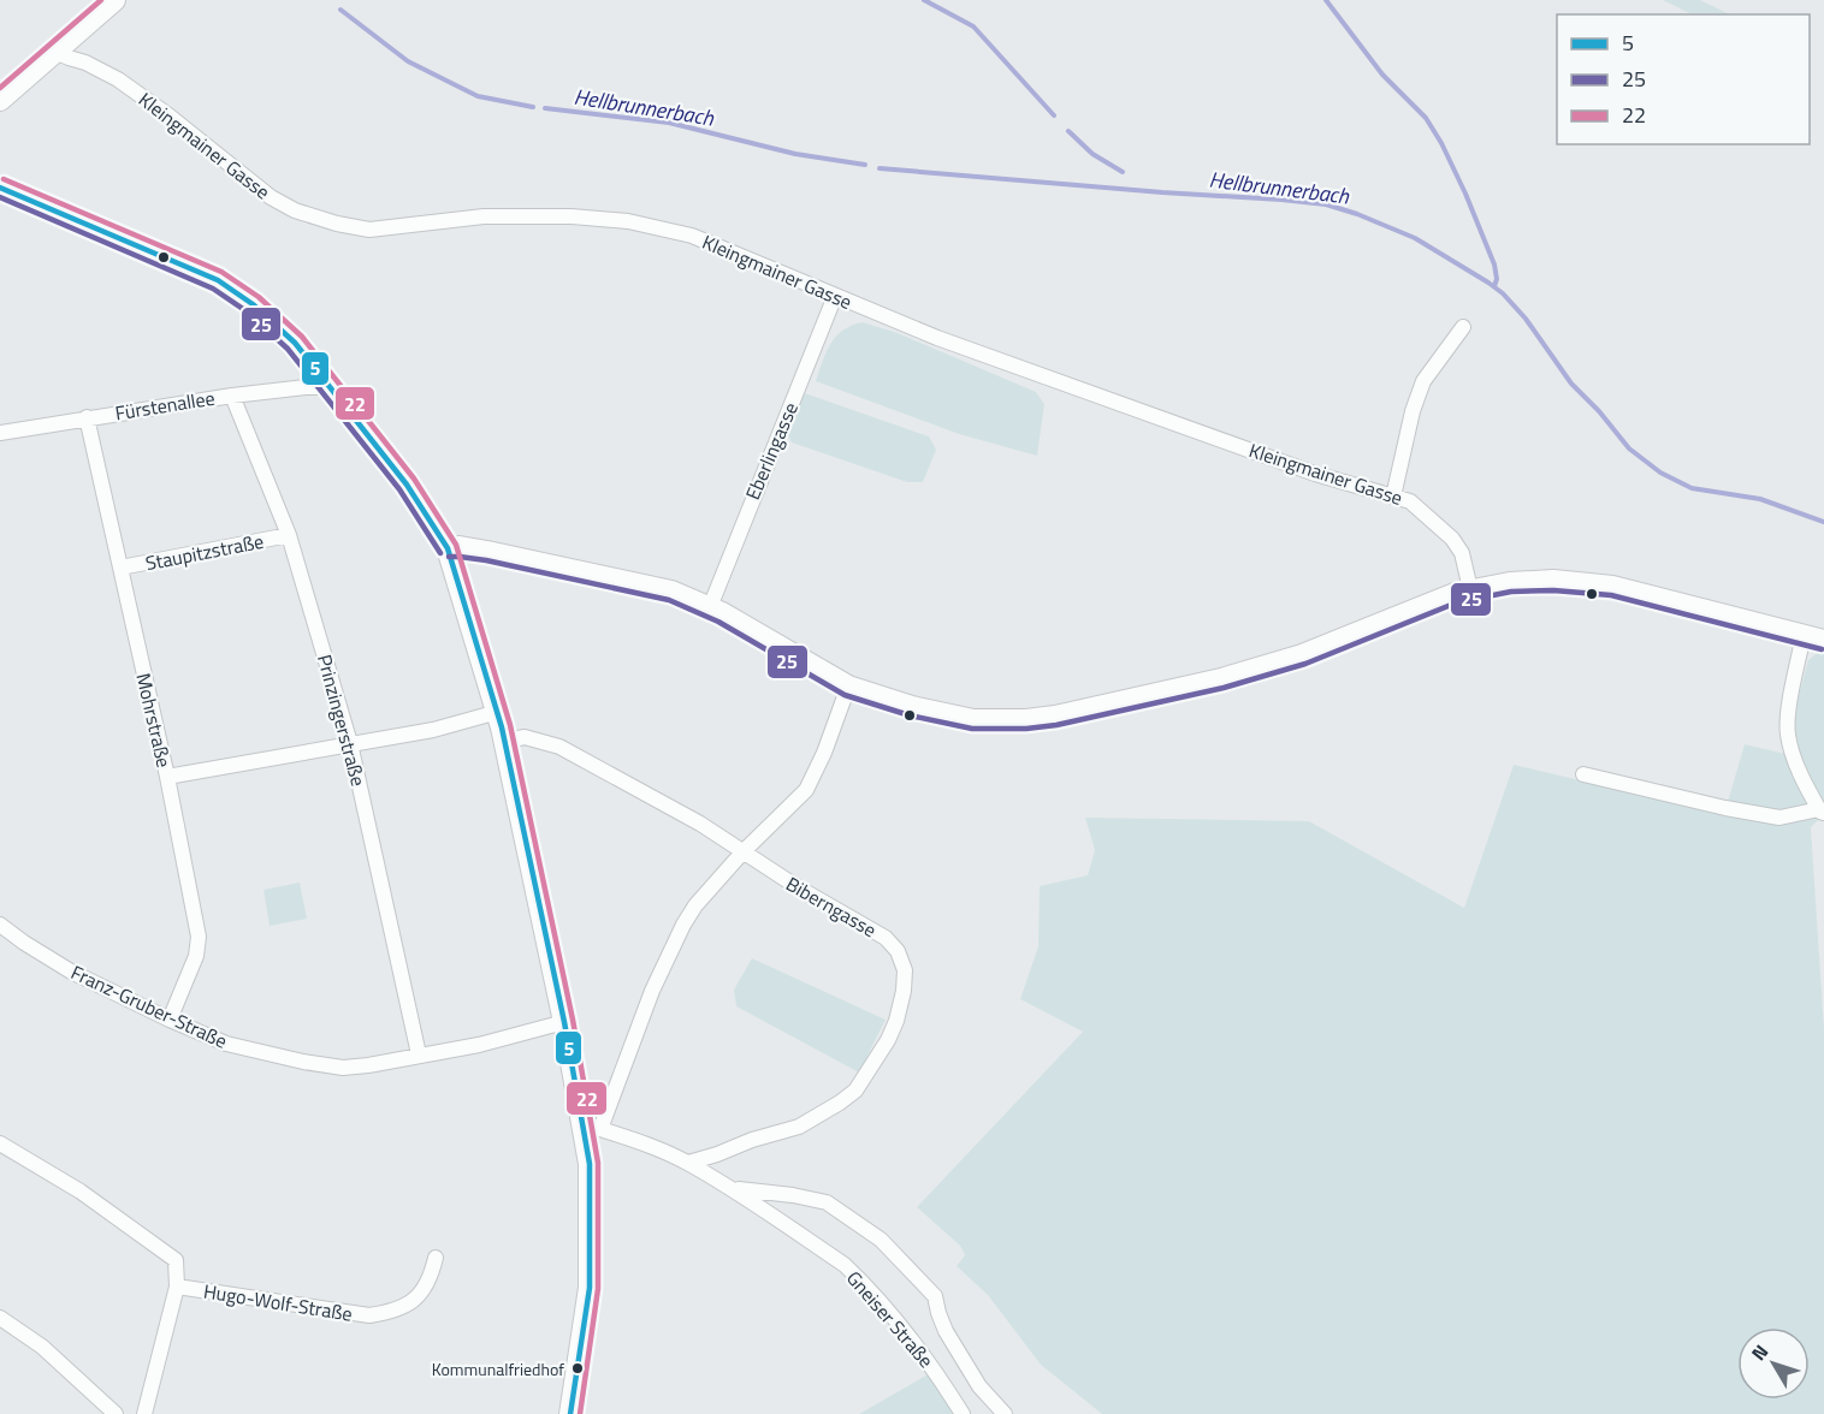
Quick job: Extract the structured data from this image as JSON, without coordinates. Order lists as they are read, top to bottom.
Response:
{
  "streets": {
    "street": [
      "Kleingmainer Gasse",
      "Fürstenallee",
      "Eberlingasse",
      "Staupitzstraße",
      "Mohrstraße",
      "Prinzingerstraße",
      "Biberngasse",
      "Franz-Gruber-Straße",
      "Hugo-Wolf-Straße",
      "Gneiser Straße"
    ]
  },
  "crossings": [
    ["Kleingmainer Gasse", "Eberlingasse"],
    ["Fürstenallee", "Mohrstraße"],
    ["Fürstenallee", "Prinzingerstraße"],
    ["Staupitzstraße", "Mohrstraße"],
    ["Staupitzstraße", "Prinzingerstraße"],
    ["Mohrstraße", "Franz-Gruber-Straße"],
    ["Prinzingerstraße", "Franz-Gruber-Straße"],
    ["Biberngasse", "Gneiser Straße"]
  ],
  "water": ["Hellbrunnerbach"],
  "places": ["Kommunalfriedhof"],
  "lines": ["transit line 22", "transit line 5", "transit line 25"],
  "legend": ["5", "25", "22"],
  "north": "top left"
}
